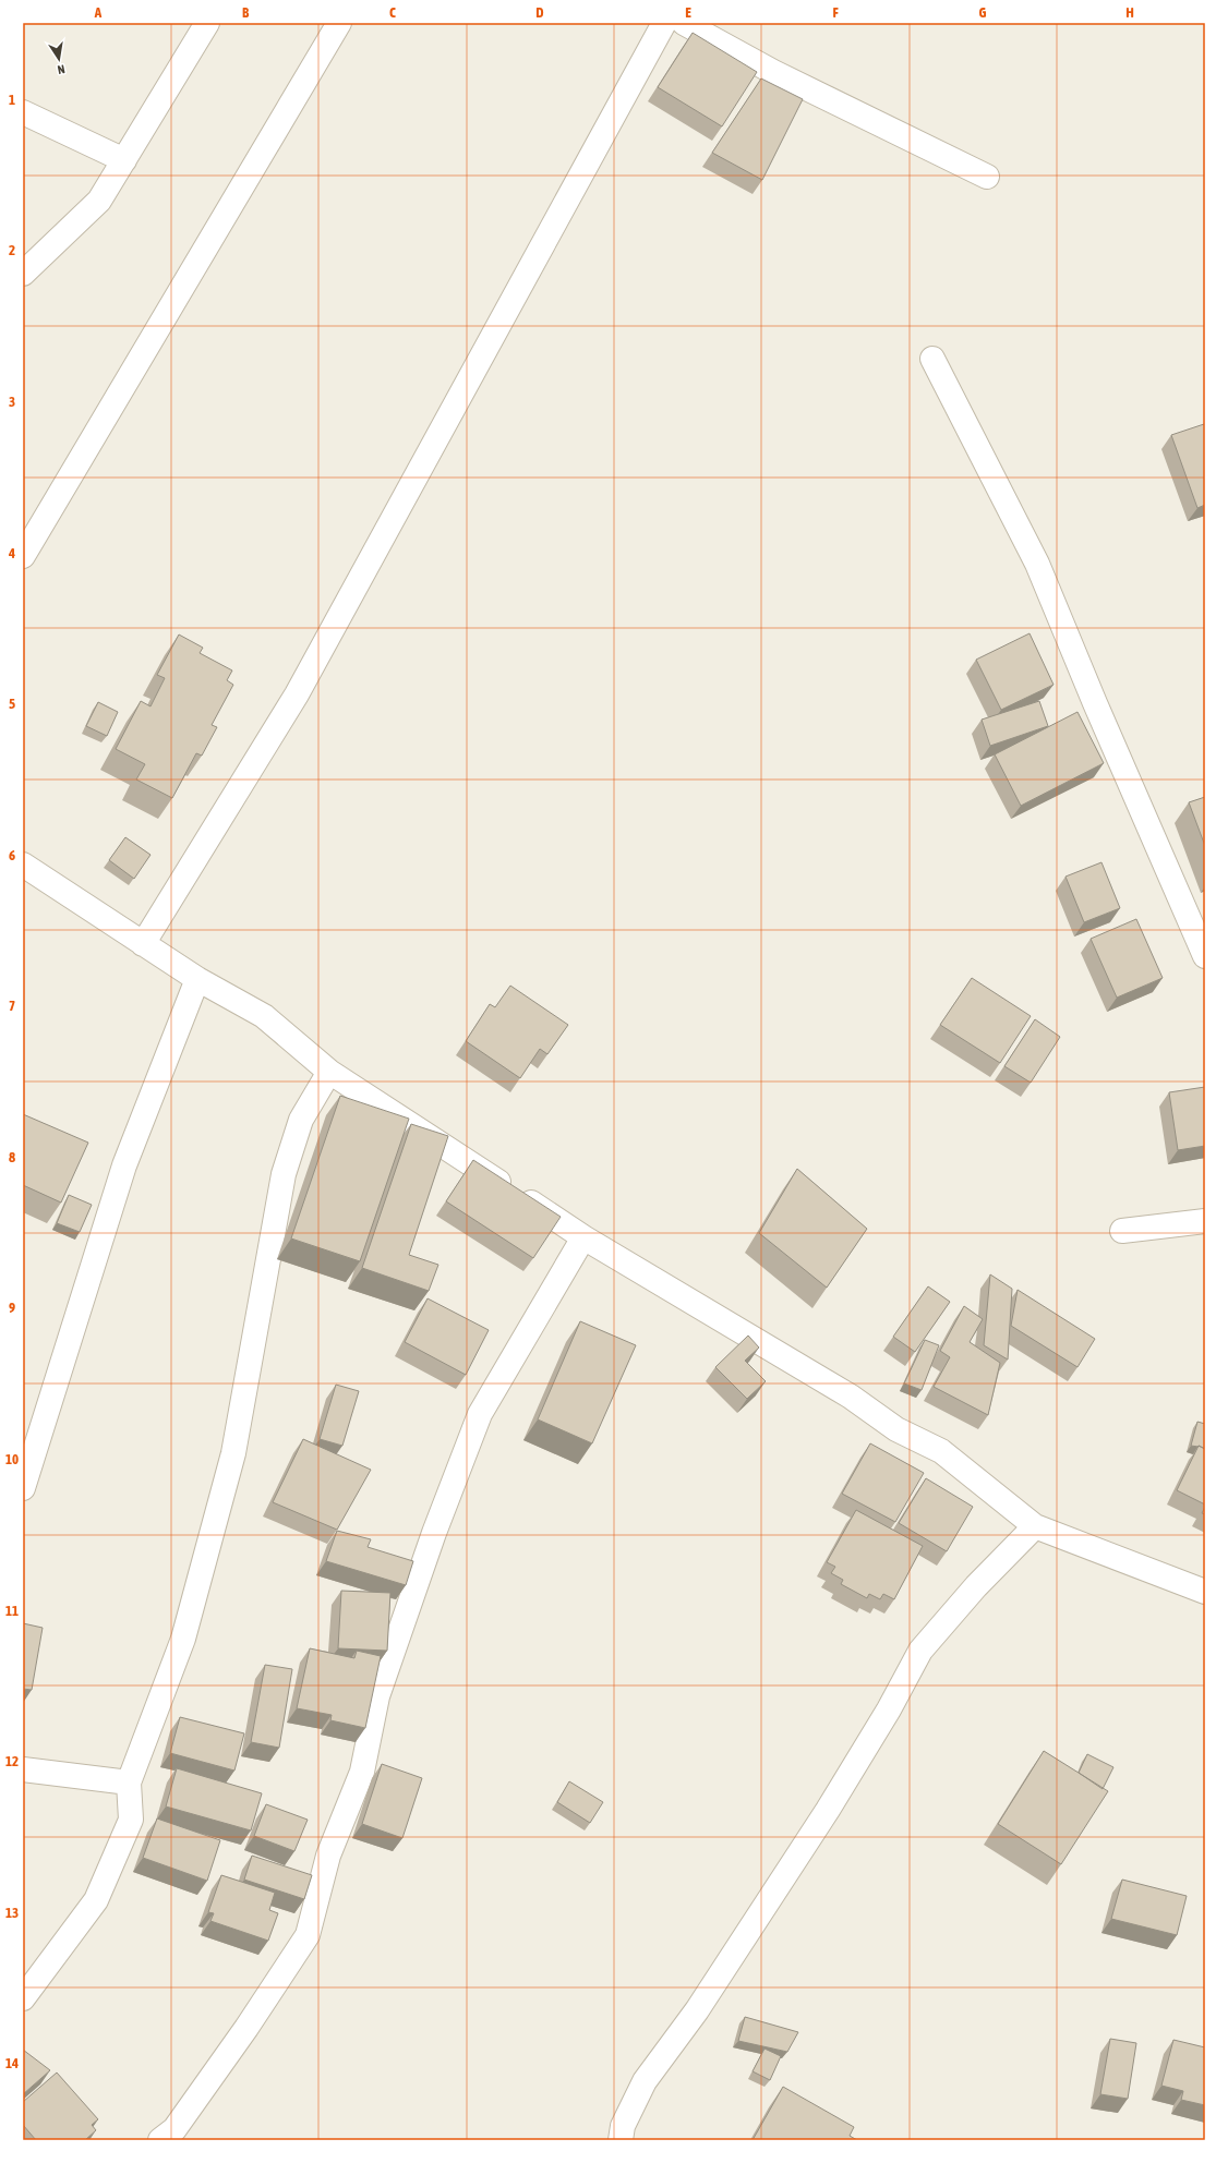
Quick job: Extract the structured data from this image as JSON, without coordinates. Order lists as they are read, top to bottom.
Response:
{
  "north": "bottom",
  "grid": {
    "columns": [
      "A",
      "B",
      "C",
      "D",
      "E",
      "F",
      "G",
      "H"
    ],
    "rows": [
      "1",
      "2",
      "3",
      "4",
      "5",
      "6",
      "7",
      "8",
      "9",
      "10",
      "11",
      "12",
      "13",
      "14"
    ]
  }
}
